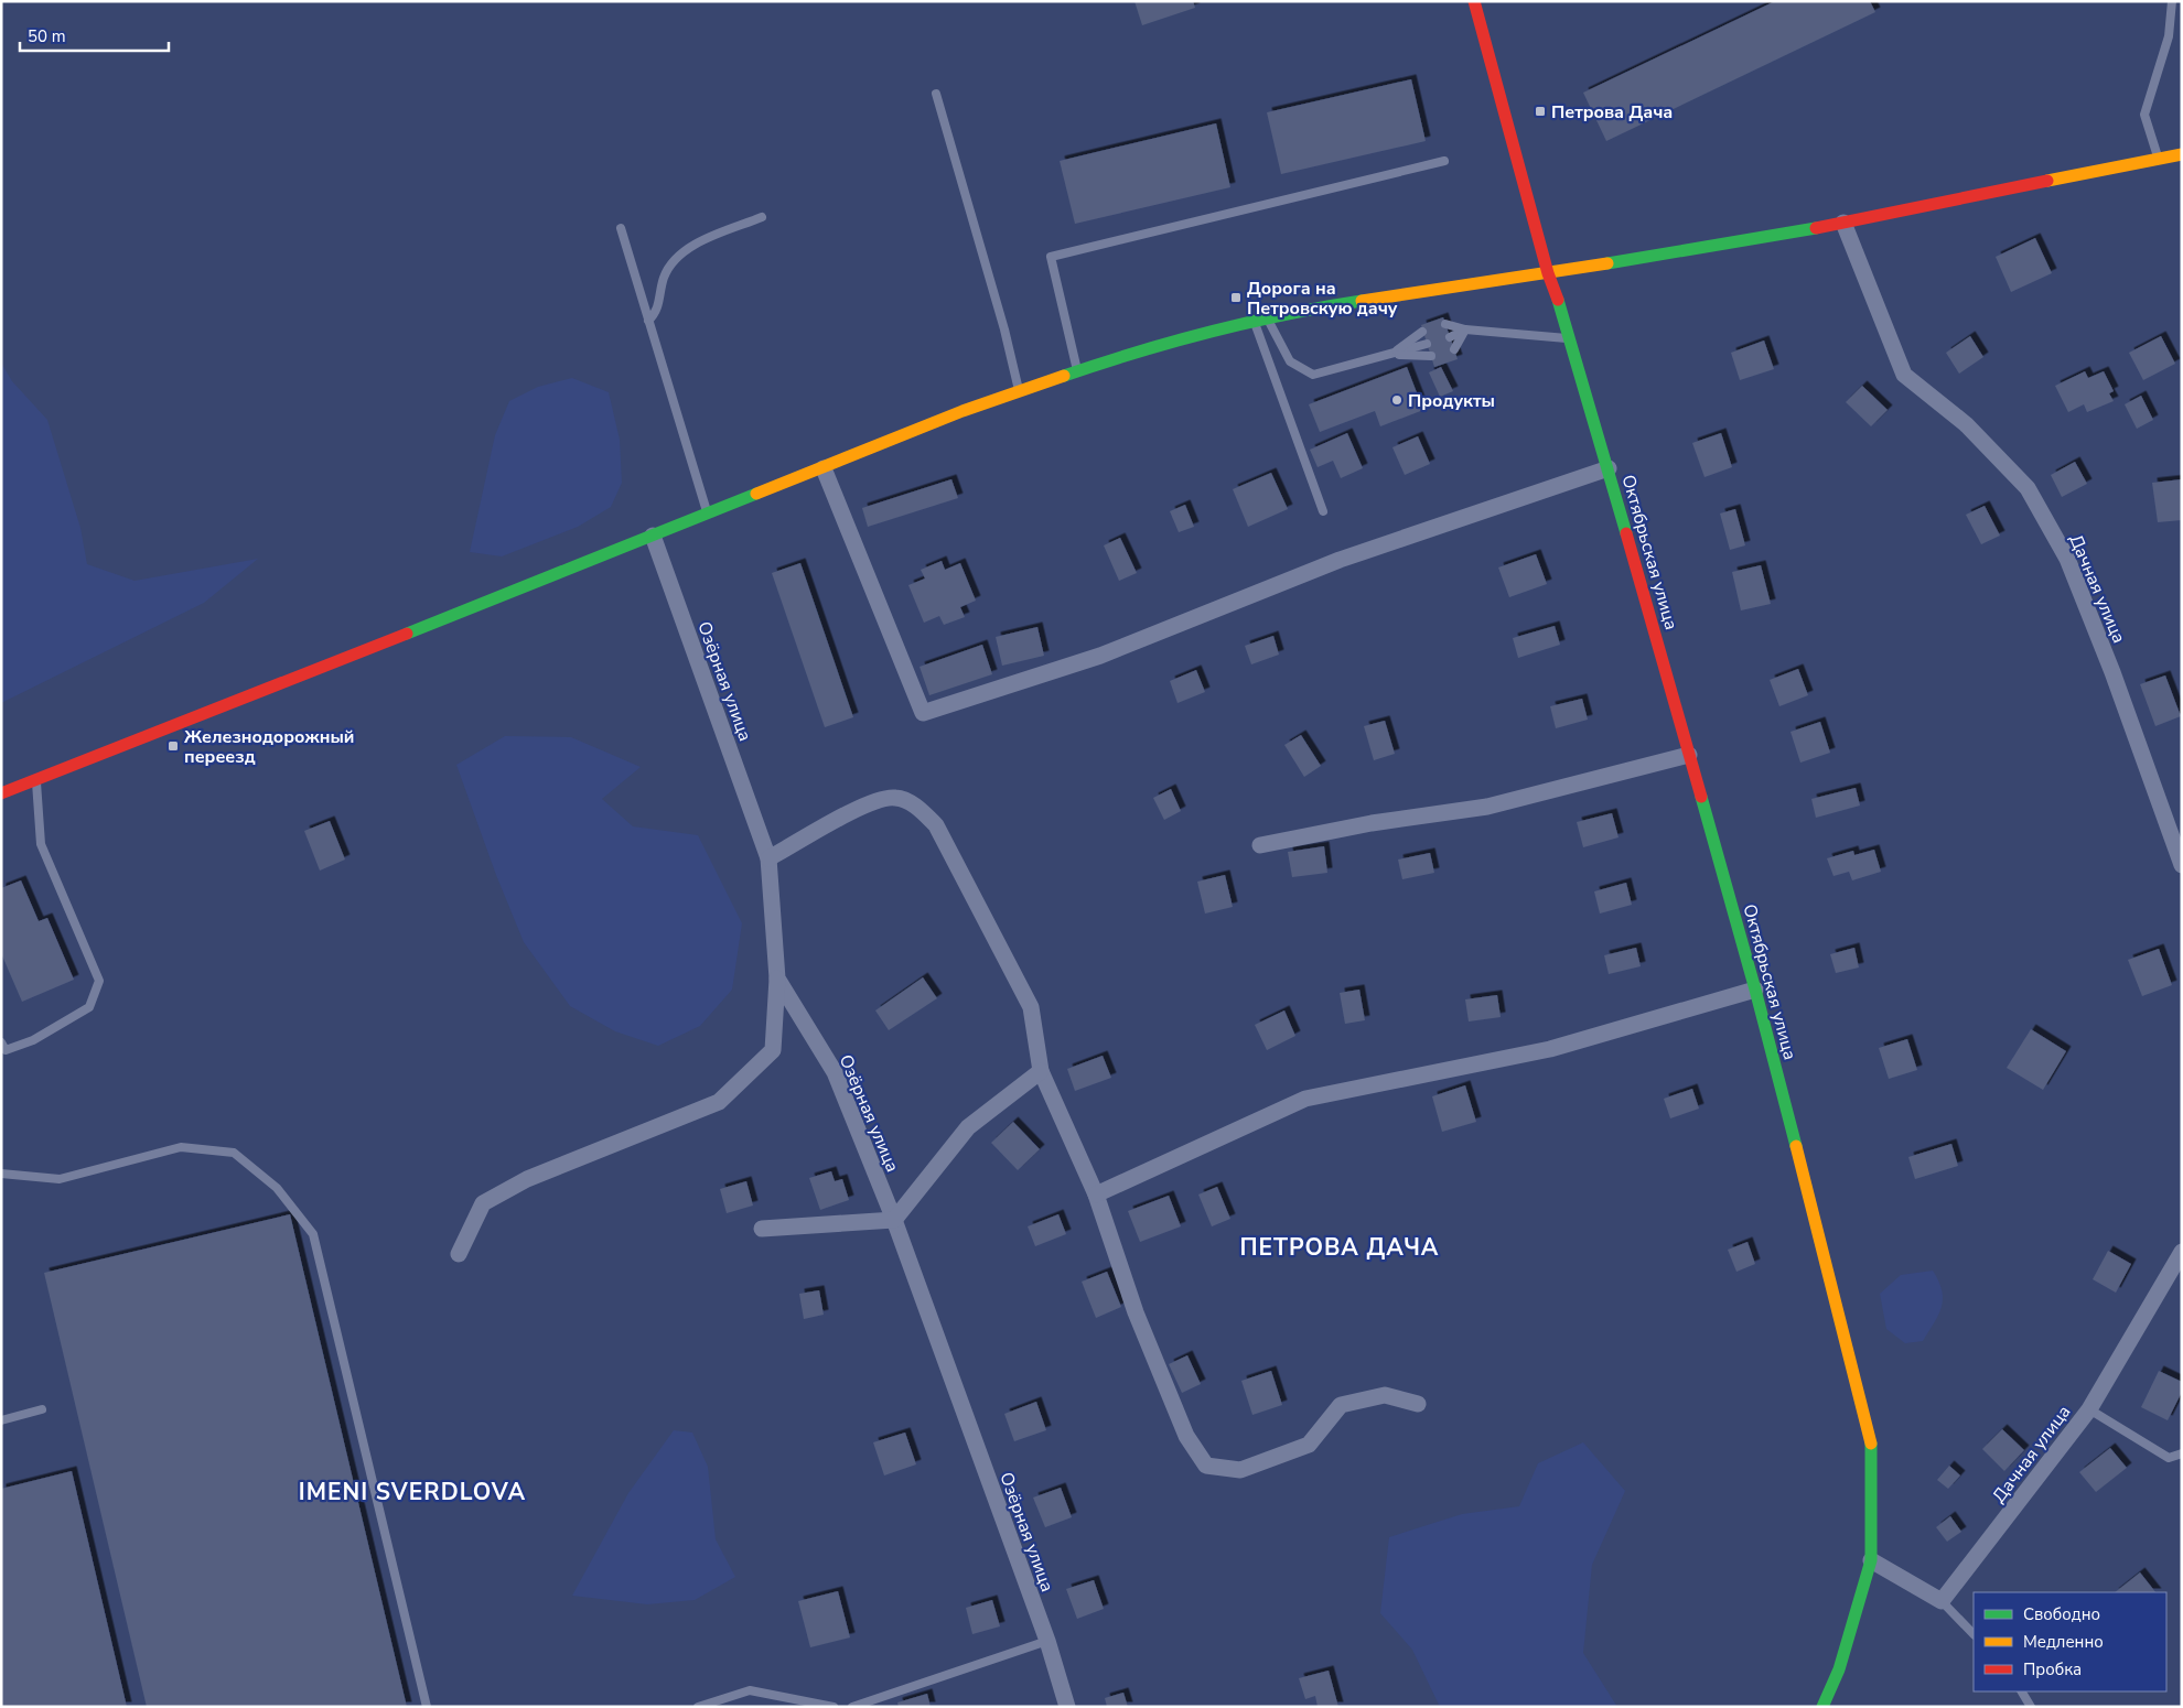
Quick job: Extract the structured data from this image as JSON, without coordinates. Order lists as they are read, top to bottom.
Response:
{
  "streets": {
    "street": ["Октябрьская улица", "Дачная улица", "Озёрная улица"]
  },
  "districts": ["ПЕТРОВА ДАЧА", "IMENI SVERDLOVA"],
  "places": {
    "transit": ["Петрова Дача", "Дорога на Петровскую дачу", "Железнодорожный переезд"],
    "other": ["Продукты"]
  },
  "legend": ["Свободно", "Медленно", "Пробка"],
  "scale_bar": "50 m"
}
